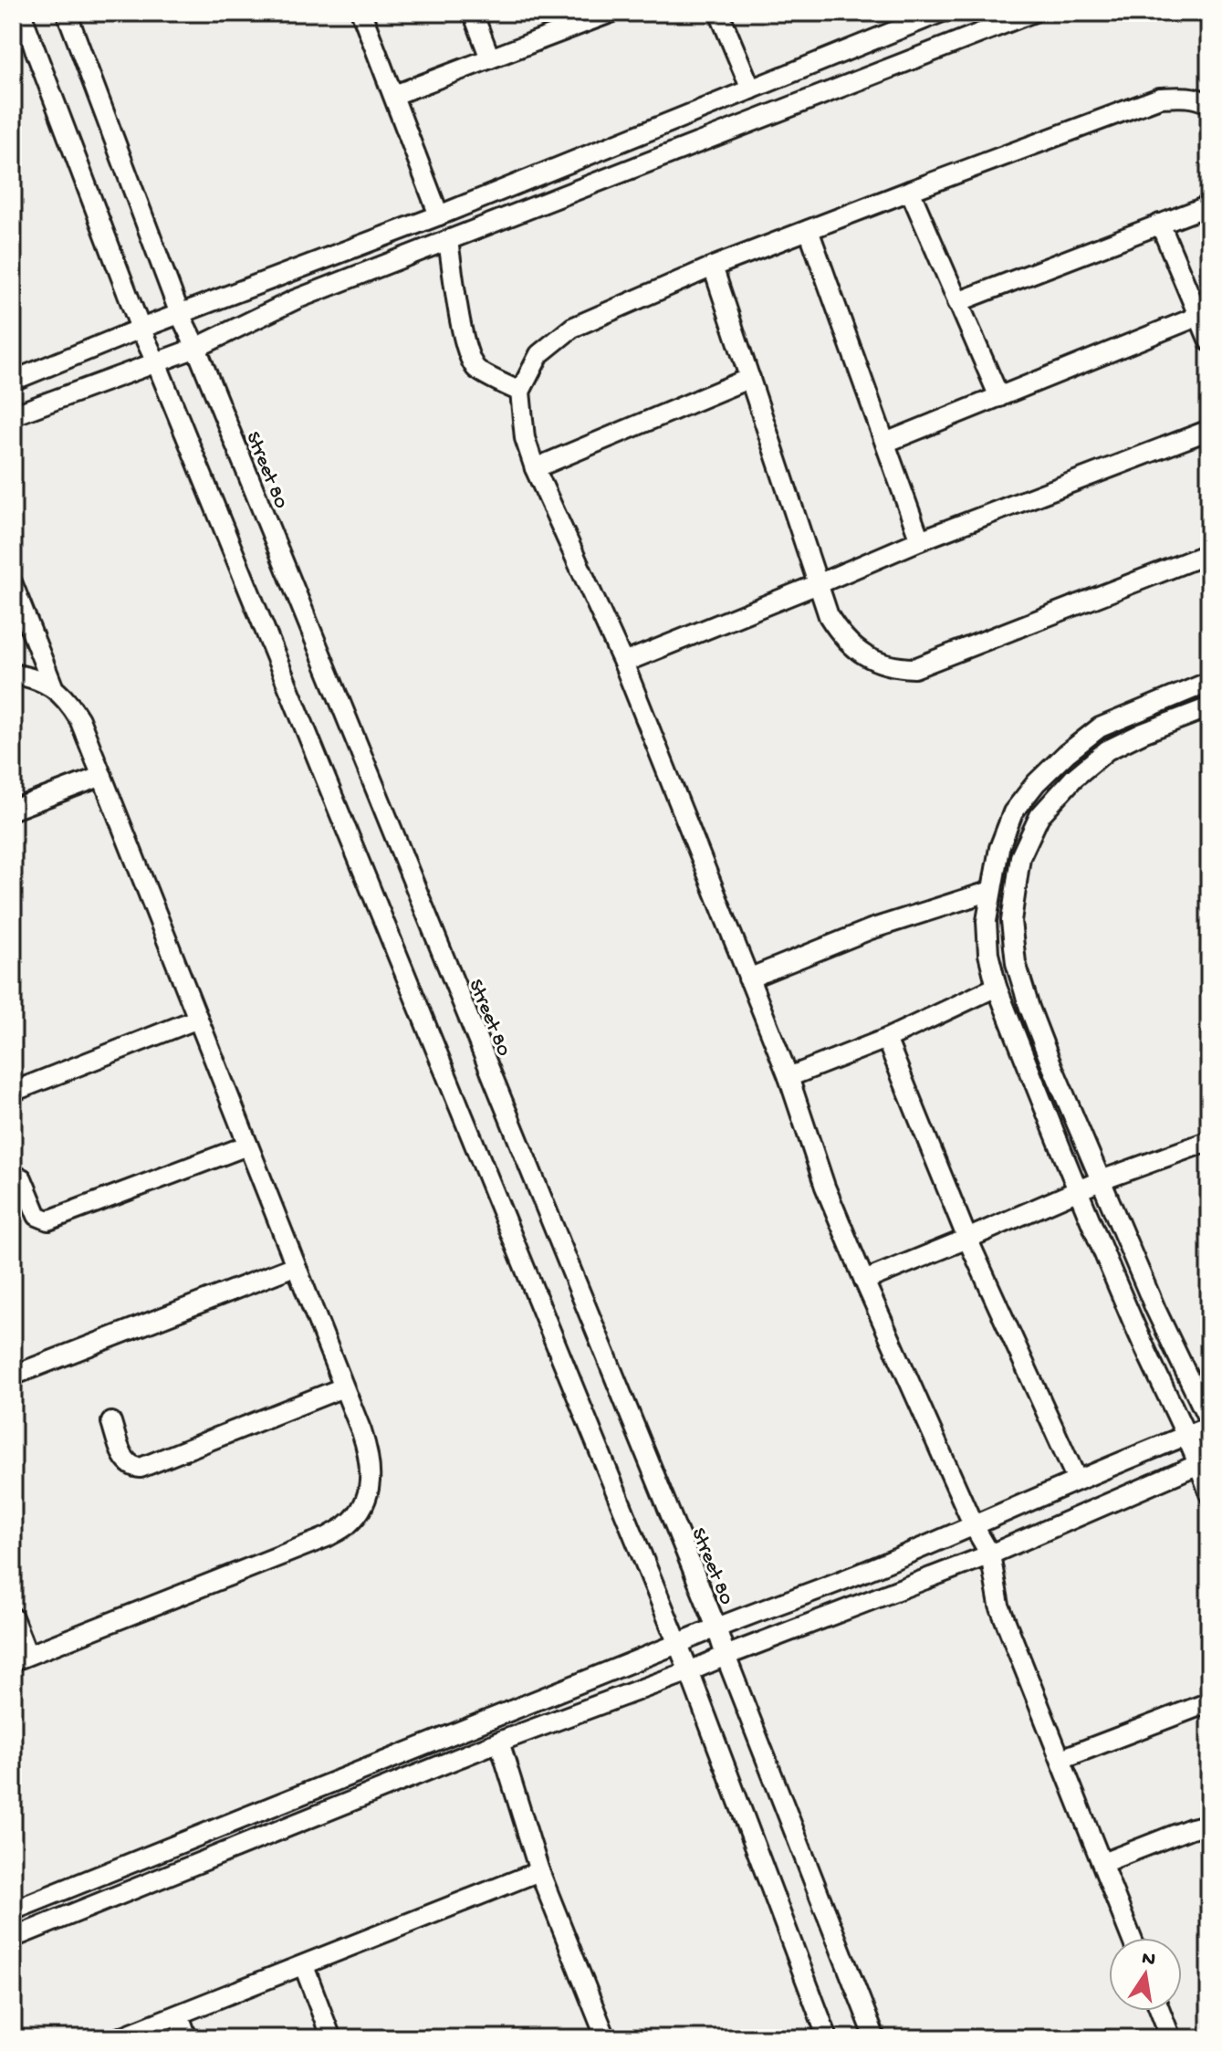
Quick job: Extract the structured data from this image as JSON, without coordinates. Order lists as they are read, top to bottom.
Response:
{
  "streets": {
    "street": ["Street 80"]
  },
  "north": "top"
}
